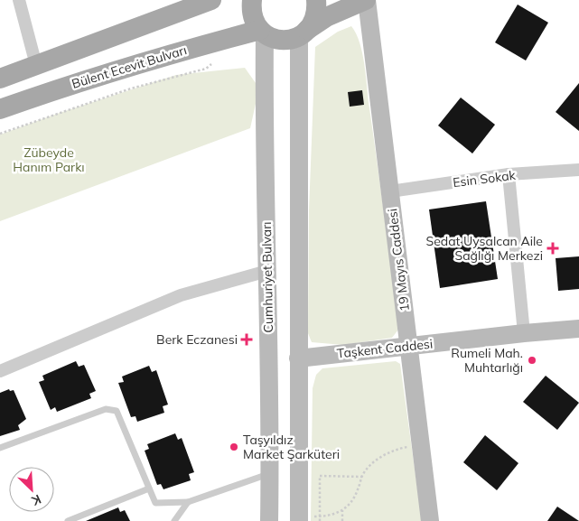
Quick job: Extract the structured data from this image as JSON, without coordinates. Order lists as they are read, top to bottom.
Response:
{
  "streets": {
    "main road": [
      "Bülent Ecevit Bulvarı",
      "19 Mayıs Caddesi",
      "Cumhuriyet Bulvarı",
      "Taşkent Caddesi"
    ],
    "street": ["Esin Sokak"]
  },
  "crossings": [
    ["Bülent Ecevit Bulvarı", "Cumhuriyet Bulvarı"],
    ["Esin Sokak", "19 Mayıs Caddesi"],
    ["19 Mayıs Caddesi", "Taşkent Caddesi"]
  ],
  "parks": ["Zübeyde Hanım Parkı"],
  "places": {
    "health": ["Sedat Uysalcan Aile Sağlığı Merkezi", "Berk Eczanesi"],
    "other": ["Rumeli Mah. Muhtarlığı", "Taşyıldız Market Şarküteri"]
  },
  "north": "bottom right"
}
